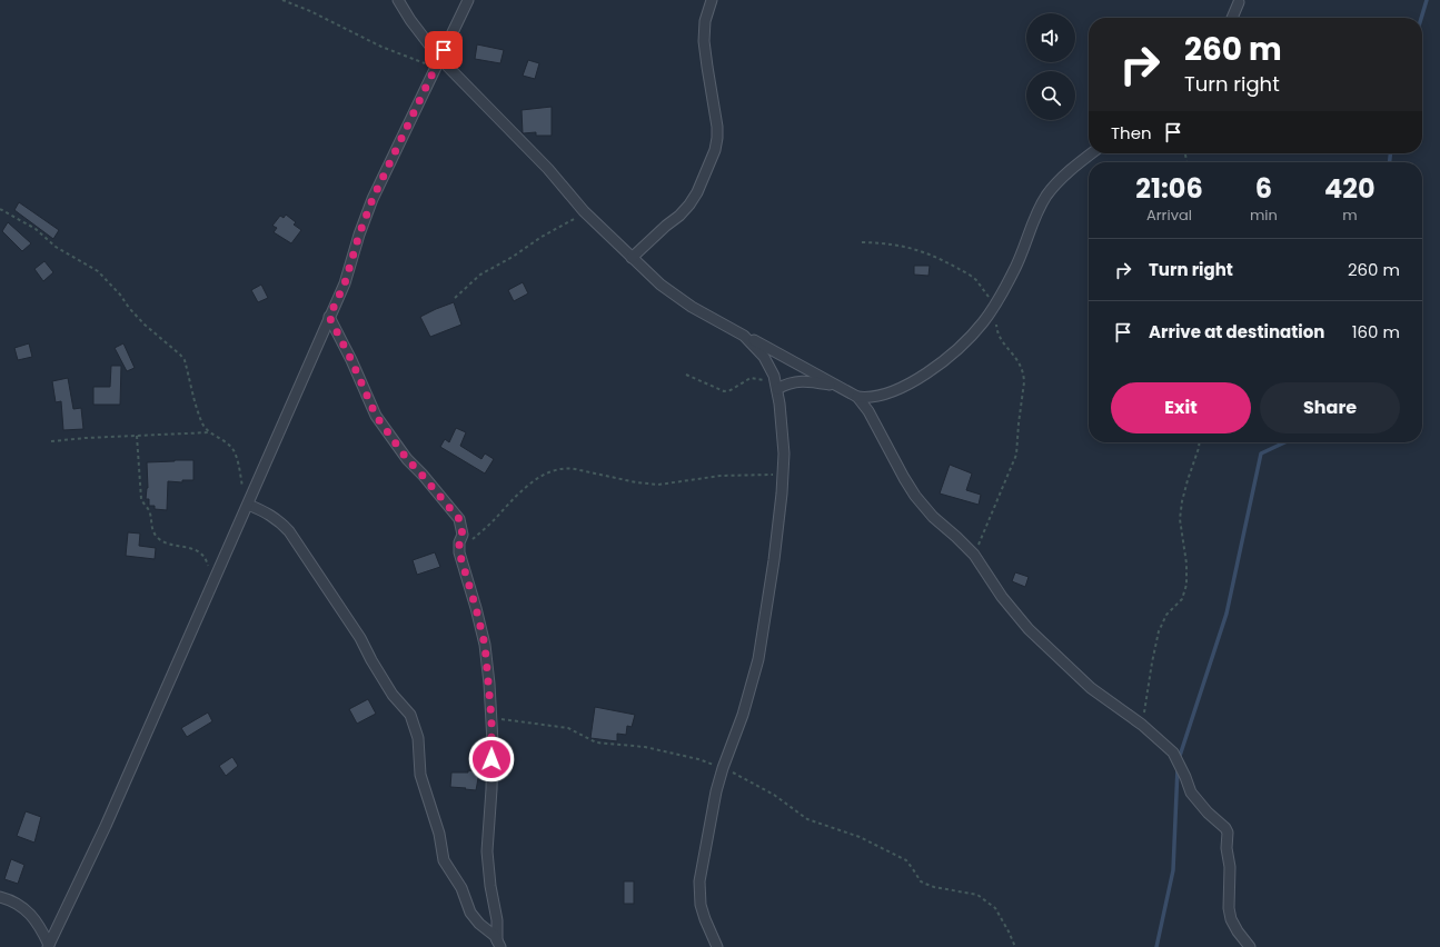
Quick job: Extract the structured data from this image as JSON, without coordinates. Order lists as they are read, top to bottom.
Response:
{
  "page": {
    "turn": ["260 m", "Turn right"],
    "then": "Then",
    "eta": [
      "21:06",
      "Arrival",
      "6",
      "min",
      "420",
      "m"
    ],
    "list": [
      {
        "name": "Turn right",
        "value": "260 m"
      },
      {
        "name": "Arrive at destination",
        "value": "160 m"
      }
    ],
    "buttons": ["Exit", "Share"]
  }
}
